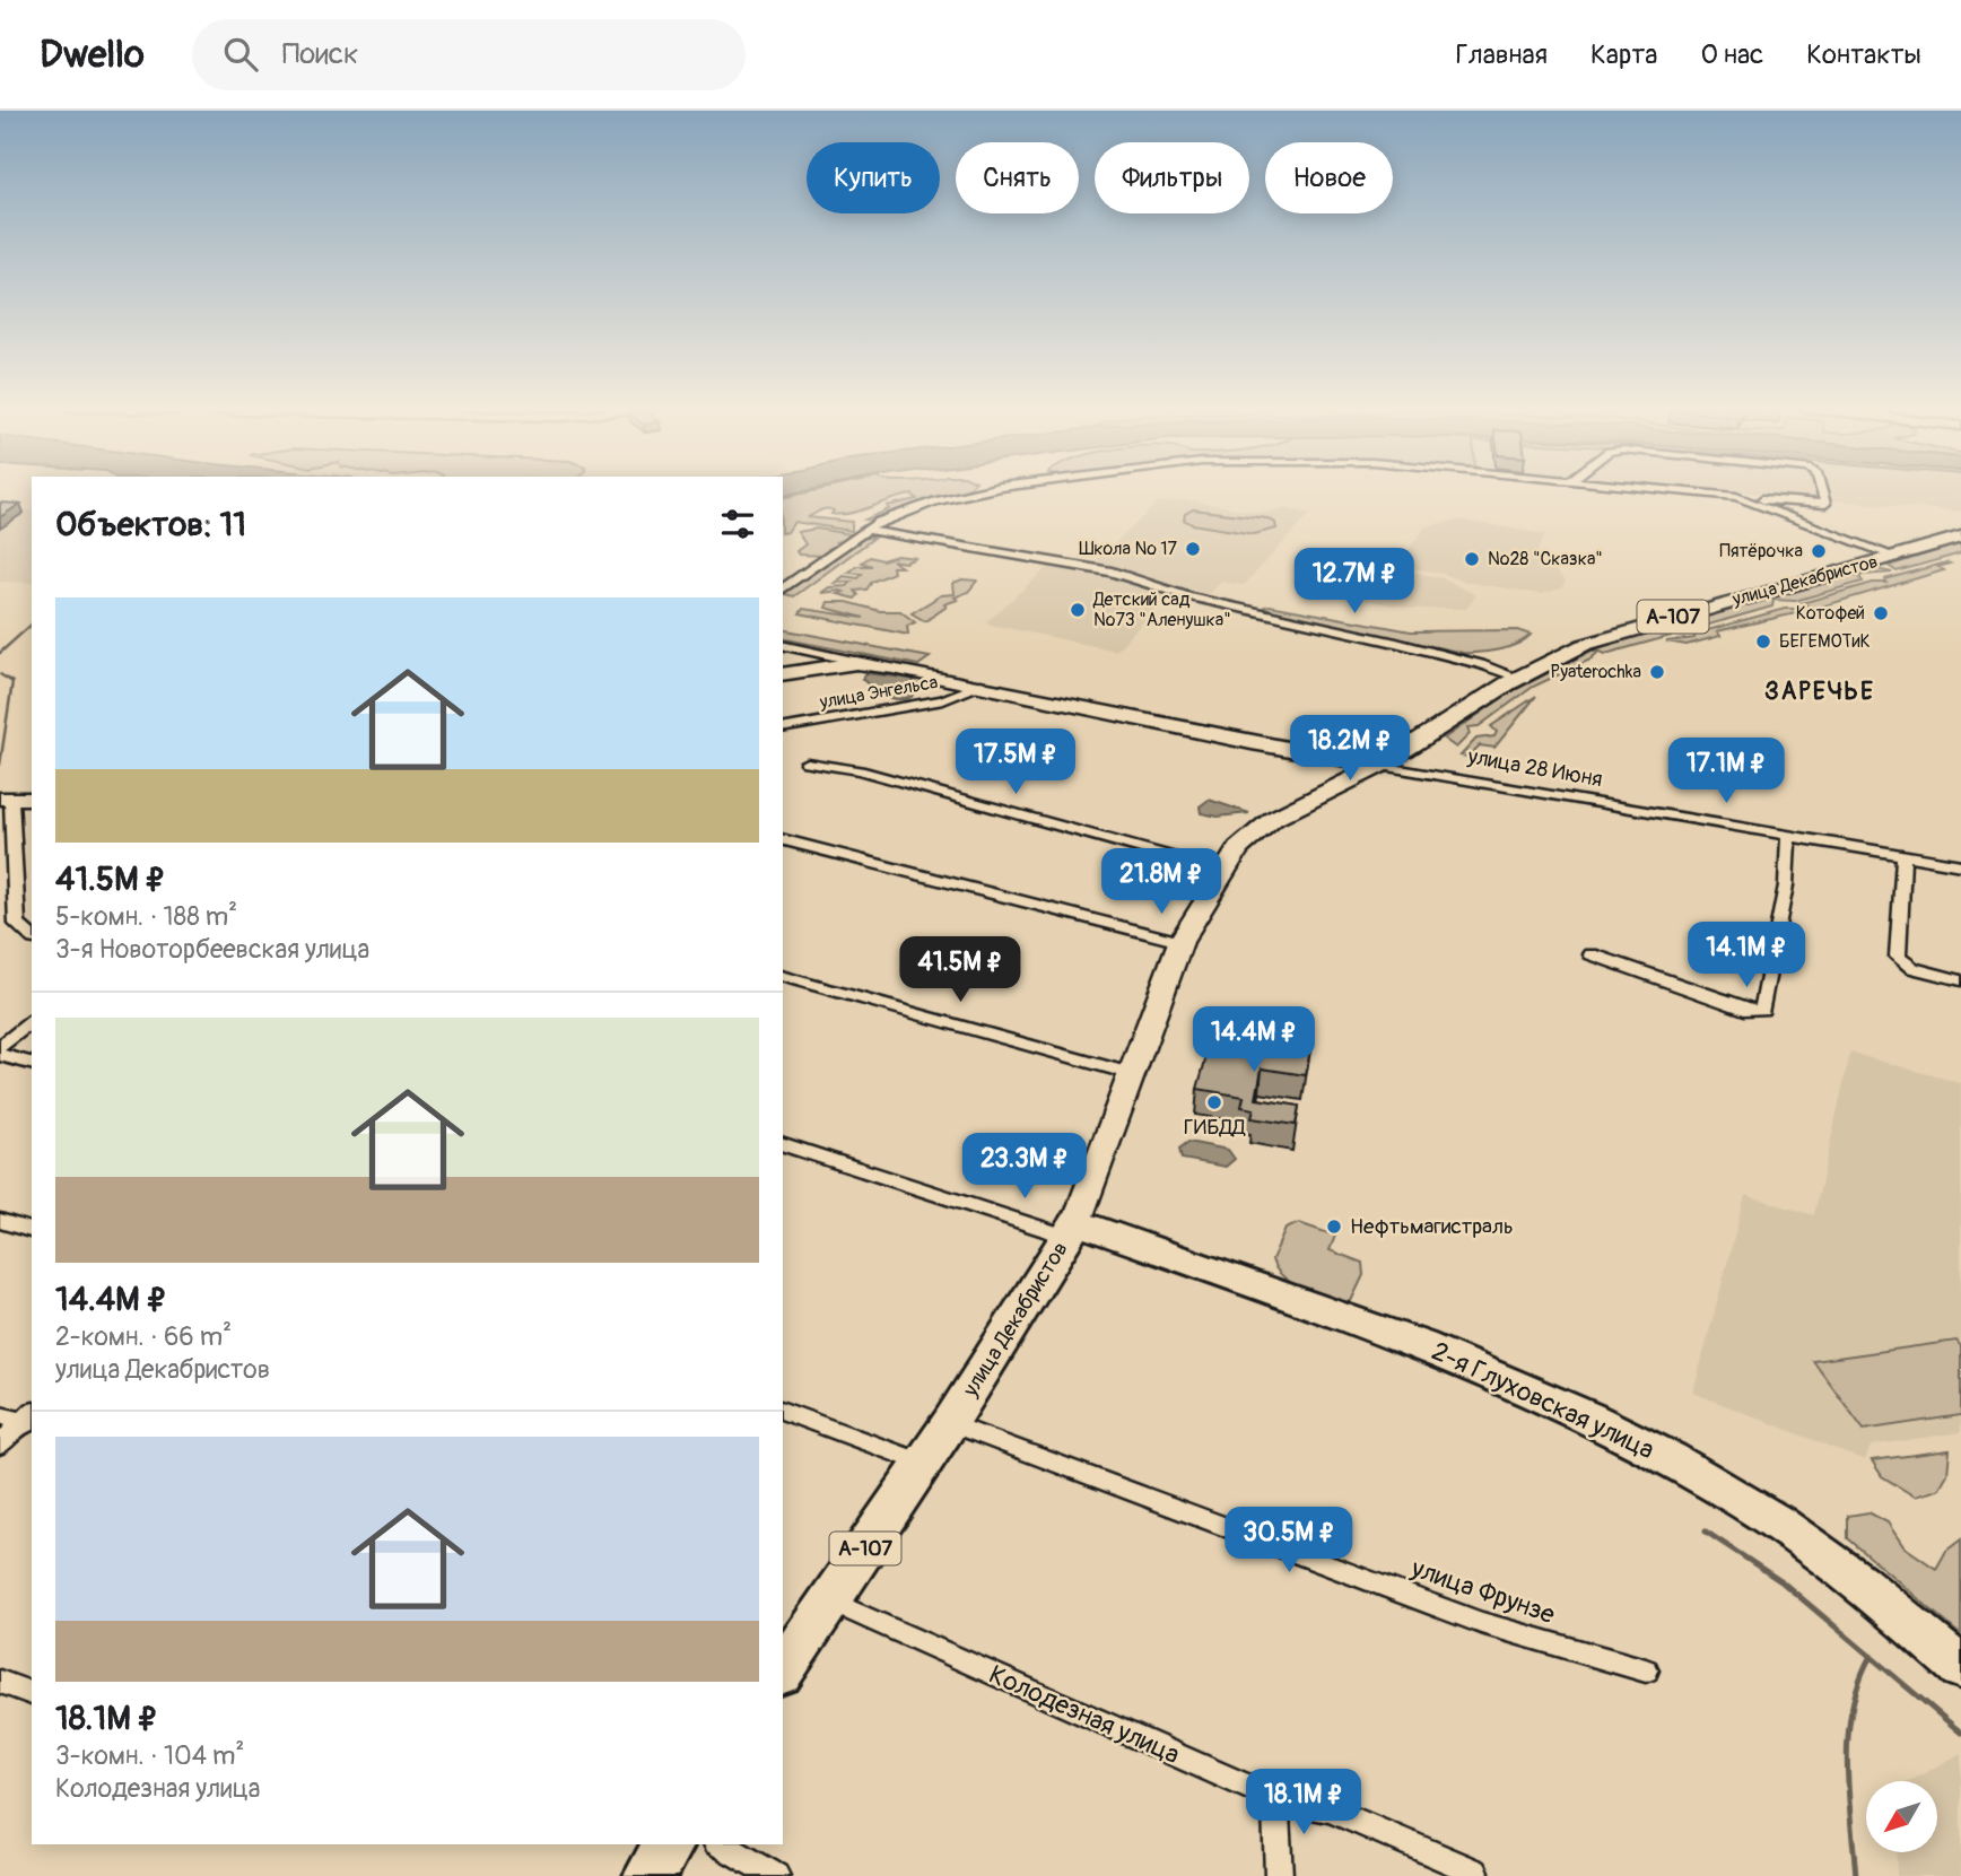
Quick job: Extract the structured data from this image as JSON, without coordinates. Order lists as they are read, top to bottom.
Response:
{
  "streets": {
    "highway": ["улица Декабристов", "А-107", "2-я Глуховская улица"],
    "main road": ["улица 28 Июня"],
    "street": ["улица Энгельса", "улица Фрунзе", "Колодезная улица"]
  },
  "crossings": [
    ["улица Декабристов", "улица 28 Июня"],
    ["улица Декабристов", "2-я Глуховская улица"],
    ["улица Декабристов", "улица Фрунзе"],
    ["улица Декабристов", "Колодезная улица"],
    ["улица Энгельса", "улица 28 Июня"]
  ],
  "districts": ["ЗАРЕЧЬЕ"],
  "places": [
    "Школа № 17",
    "Пятёрочка",
    "№28 \"Сказка\"",
    "Детский сад №73 \"Аленушка\"",
    "Котофей",
    "БЕГЕМОТиК",
    "Pyaterochka",
    "ГИБДД",
    "Нефтьмагистраль"
  ],
  "north": "bottom left",
  "page": {
    "header": "Dwello",
    "search": "Поиск",
    "nav": [
      "Главная",
      "Карта",
      "О нас",
      "Контакты"
    ],
    "chip": [
      "Купить",
      "Снять",
      "Фильтры",
      "Новое"
    ],
    "heading": "Объектов: 11",
    "price": [
      "12.7M ₽",
      "18.2M ₽",
      "17.5M ₽",
      "17.1M ₽",
      "21.8M ₽",
      "14.1M ₽",
      "41.5M ₽",
      "14.4M ₽",
      "23.3M ₽",
      "30.5M ₽",
      "18.1M ₽"
    ],
    "list": [
      {
        "name": "41.5M ₽",
        "note": "5-комн. · 188 m² · 3-я Новоторбеевская улица"
      },
      {
        "name": "14.4M ₽",
        "note": "2-комн. · 66 m² · улица Декабристов"
      },
      {
        "name": "18.1M ₽",
        "note": "3-комн. · 104 m² · Колодезная улица"
      }
    ]
  }
}
